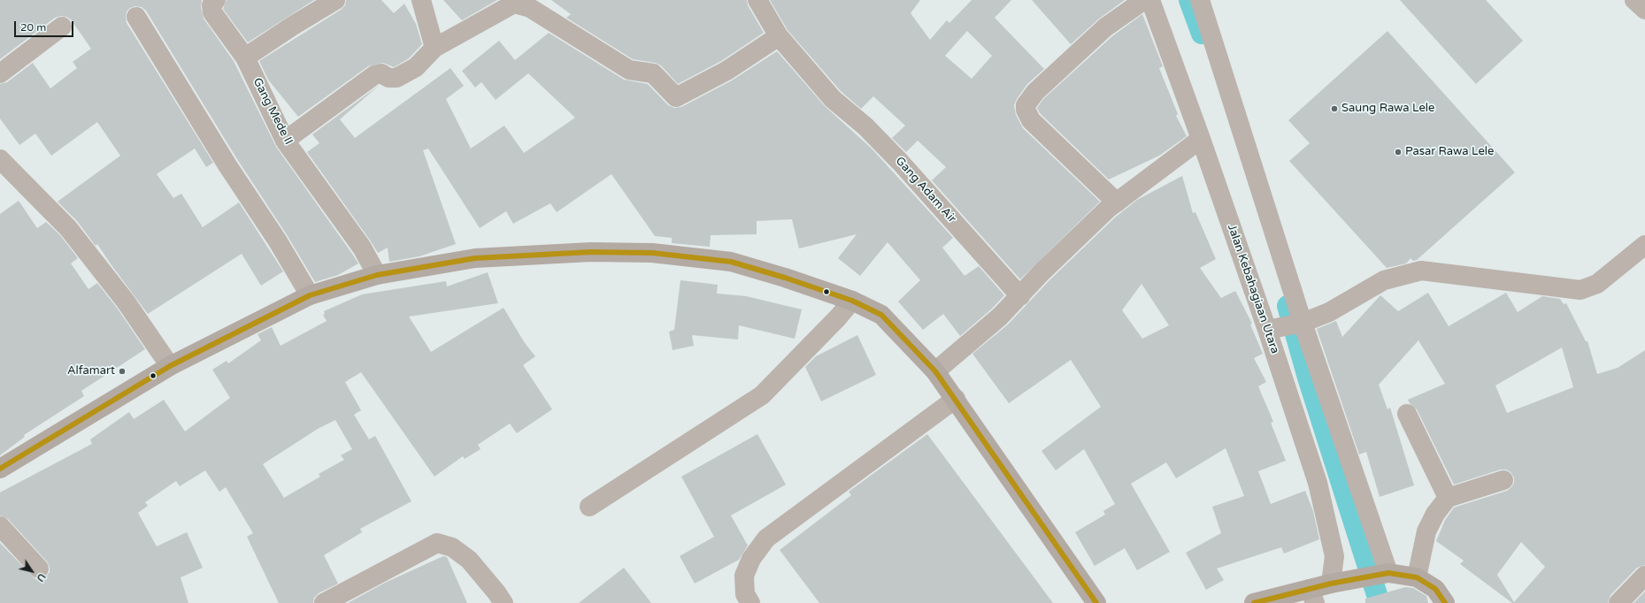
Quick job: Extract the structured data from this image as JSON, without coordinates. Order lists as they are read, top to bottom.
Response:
{
  "streets": {
    "street": ["Gang Mede II", "Gang Adam Air", "Jalan Kebahagiaan Utara"]
  },
  "places": ["Saung Rawa Lele", "Pasar Rawa Lele", "Alfamart"],
  "scale_bar": "20 m",
  "north": "bottom right"
}
